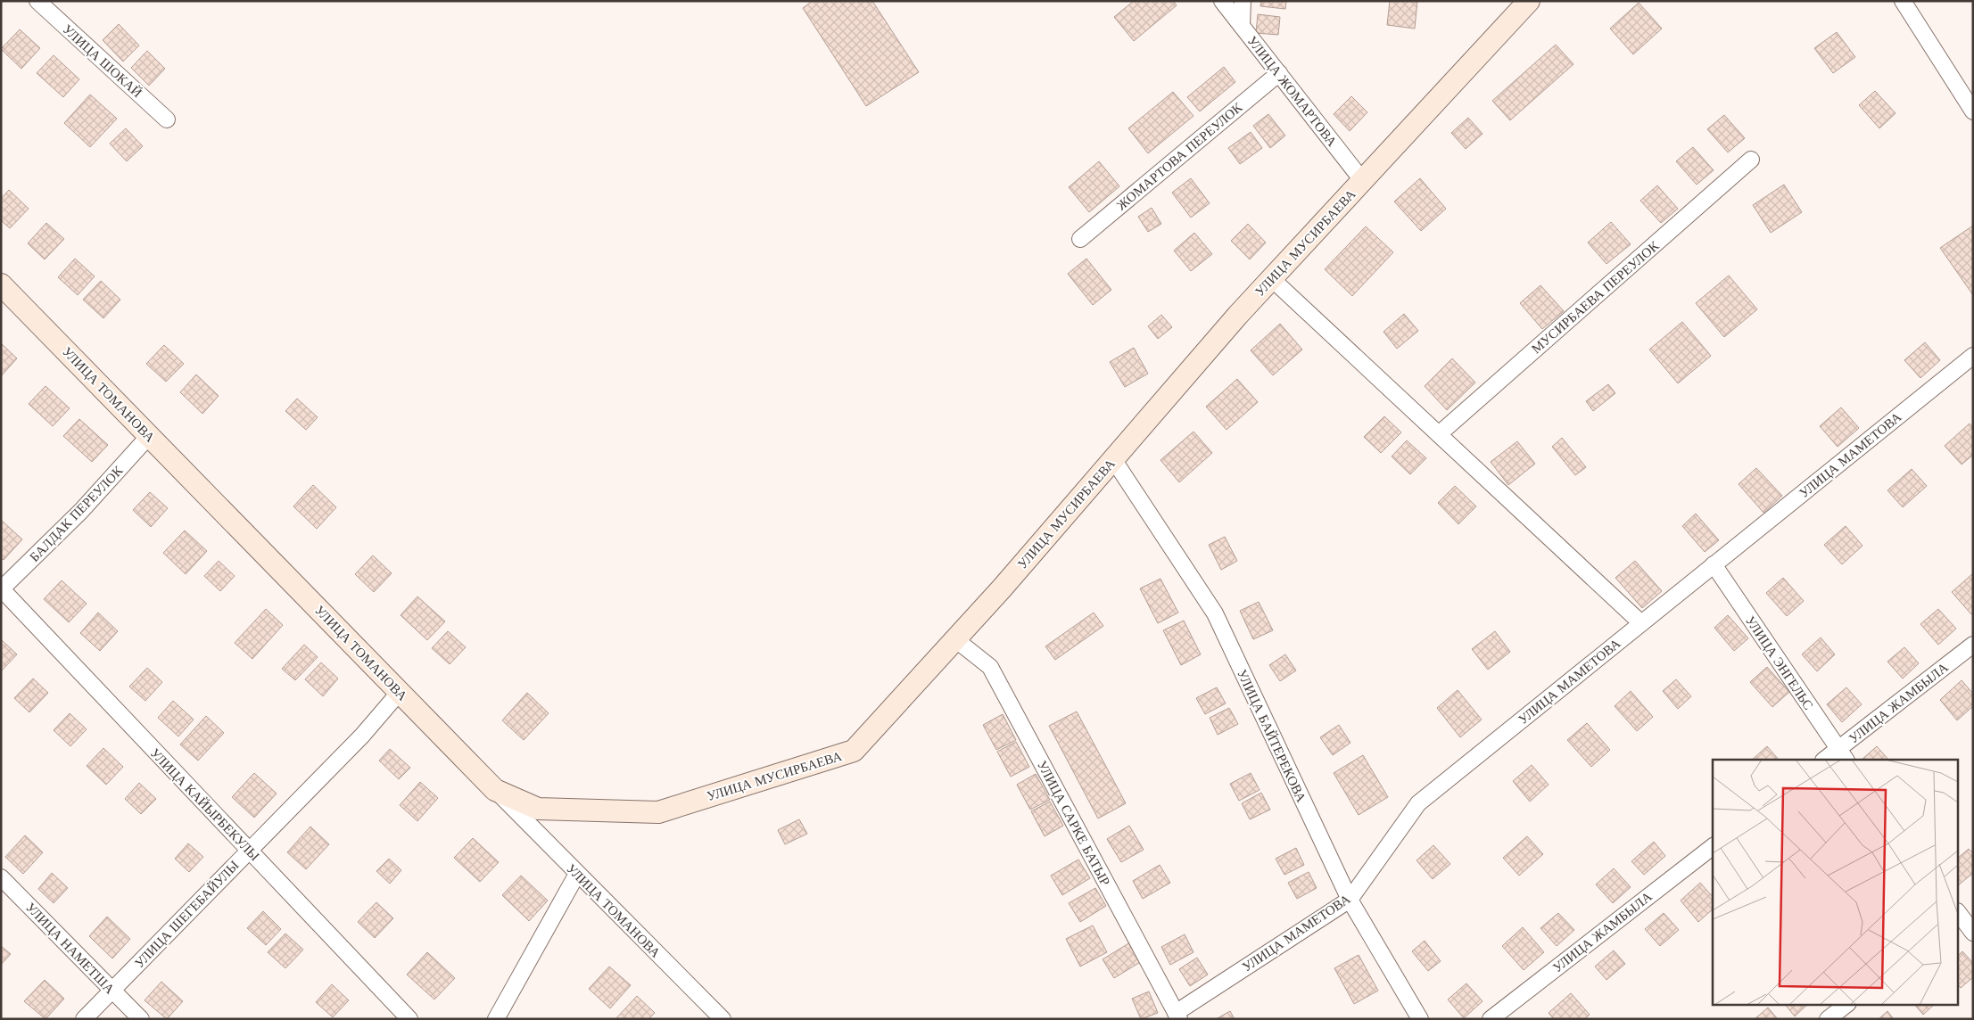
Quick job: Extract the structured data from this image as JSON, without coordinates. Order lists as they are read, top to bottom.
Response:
{
  "streets": {
    "street": [
      "УЛИЦА ШОКАЙ",
      "УЛИЦА ЖОМАРТОВА",
      "ЖОМАРТОВА ПЕРЕУЛОК",
      "УЛИЦА МУСИРБАЕВА",
      "МУСИРБАЕВА ПЕРЕУЛОК",
      "УЛИЦА ТОМАНОВА",
      "УЛИЦА МАМЕТОВА",
      "БАЛДАК ПЕРЕУЛОК",
      "УЛИЦА ЭНГЕЛЬС",
      "УЛИЦА ЖАМБЫЛА",
      "УЛИЦА БАЙТЕРЕКОВА",
      "УЛИЦА КАЙЫРБЕКУЛЫ",
      "УЛИЦА САРКЕ БАТЫР",
      "УЛИЦА ШЕГЕБАЙУЛЫ",
      "УЛИЦА НАМЕТША"
    ]
  },
  "crossings": [
    ["УЛИЦА ЖОМАРТОВА", "ЖОМАРТОВА ПЕРЕУЛОК"],
    ["УЛИЦА ЖОМАРТОВА", "УЛИЦА МУСИРБАЕВА"],
    ["УЛИЦА МУСИРБАЕВА", "УЛИЦА ТОМАНОВА"],
    ["УЛИЦА МУСИРБАЕВА", "УЛИЦА БАЙТЕРЕКОВА"],
    ["УЛИЦА МУСИРБАЕВА", "УЛИЦА САРКЕ БАТЫР"],
    ["УЛИЦА ТОМАНОВА", "БАЛДАК ПЕРЕУЛОК"],
    ["УЛИЦА ТОМАНОВА", "УЛИЦА ШЕГЕБАЙУЛЫ"],
    ["УЛИЦА МАМЕТОВА", "УЛИЦА ЭНГЕЛЬС"],
    ["УЛИЦА МАМЕТОВА", "УЛИЦА БАЙТЕРЕКОВА"],
    ["УЛИЦА МАМЕТОВА", "УЛИЦА САРКЕ БАТЫР"],
    ["БАЛДАК ПЕРЕУЛОК", "УЛИЦА КАЙЫРБЕКУЛЫ"],
    ["УЛИЦА ЭНГЕЛЬС", "УЛИЦА ЖАМБЫЛА"],
    ["УЛИЦА КАЙЫРБЕКУЛЫ", "УЛИЦА ШЕГЕБАЙУЛЫ"],
    ["УЛИЦА ШЕГЕБАЙУЛЫ", "УЛИЦА НАМЕТША"]
  ]
}
